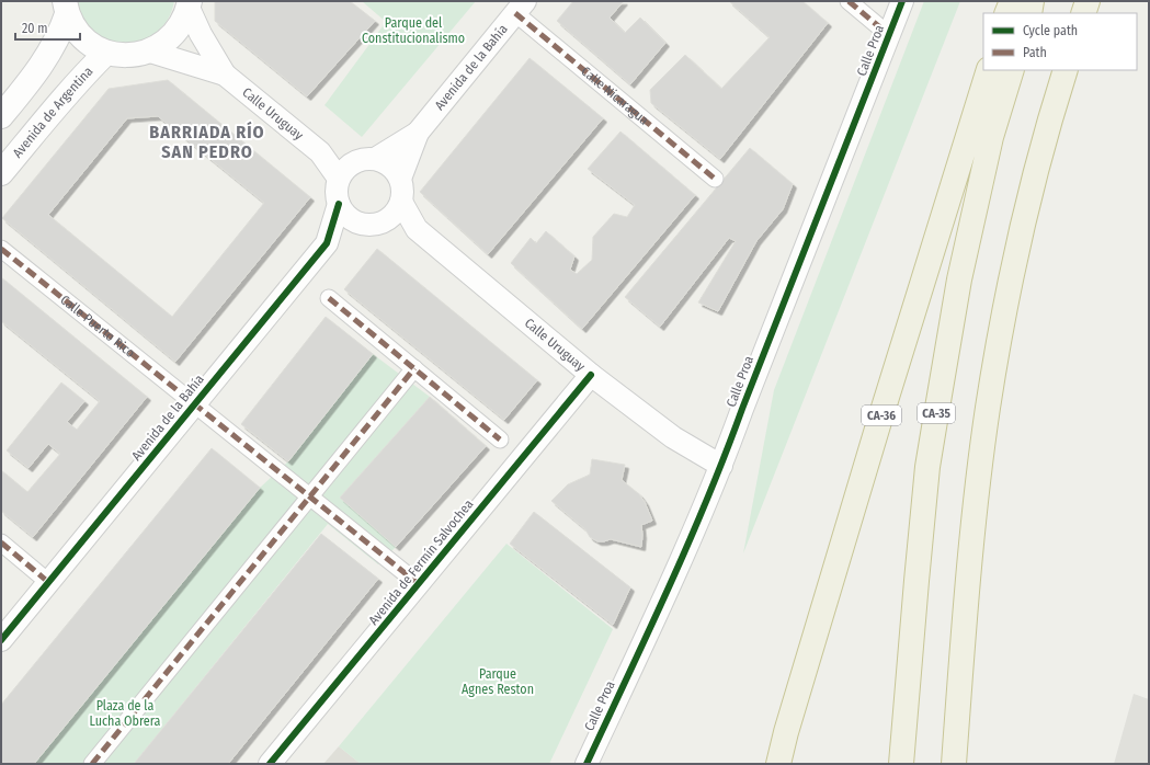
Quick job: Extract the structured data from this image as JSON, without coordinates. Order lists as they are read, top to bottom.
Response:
{
  "streets": {
    "highway": ["CA-35", "CA-36"],
    "street": [
      "Calle Proa",
      "Avenida de la Bahía",
      "Calle Nicaragua",
      "Avenida de Argentina",
      "Calle Uruguay",
      "Calle Puerto Rico",
      "Avenida de Fermín Salvochea"
    ]
  },
  "crossings": [
    ["Calle Proa", "Calle Uruguay"],
    ["Avenida de la Bahía", "Calle Nicaragua"],
    ["Avenida de la Bahía", "Calle Uruguay"],
    ["Avenida de la Bahía", "Calle Puerto Rico"],
    ["Calle Uruguay", "Avenida de Fermín Salvochea"],
    ["Calle Puerto Rico", "Avenida de Fermín Salvochea"]
  ],
  "districts": ["BARRIADA RÍO SAN PEDRO"],
  "parks": ["Parque del Constitucionalismo", "Parque Agnes Reston", "Plaza de la Lucha Obrera"],
  "legend": ["Cycle path", "Path"],
  "scale_bar": "20 m"
}
